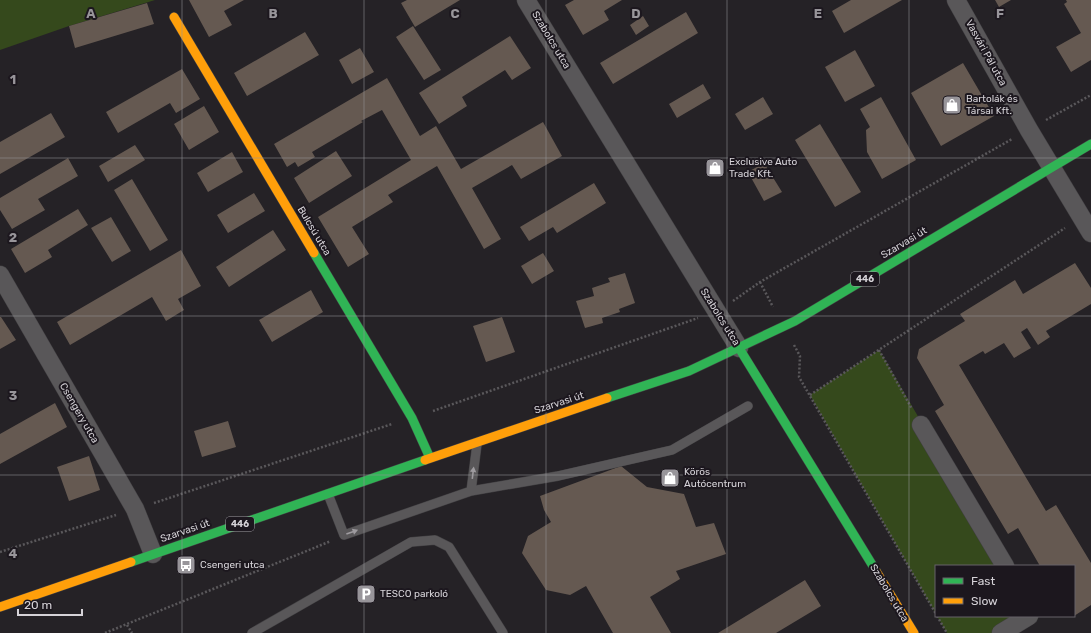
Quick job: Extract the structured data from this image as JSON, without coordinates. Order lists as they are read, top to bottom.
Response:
{
  "streets": {
    "main road": [
      "Szabolcs utca",
      "Bulcsú utca",
      "Szarvasi út",
      "446"
    ],
    "street": ["Vasvári Pál utca", "Csengery utca"]
  },
  "crossings": [
    ["Szabolcs utca", "Szarvasi út"],
    ["Vasvári Pál utca", "Szarvasi út"],
    ["Bulcsú utca", "Szarvasi út"],
    ["Szarvasi út", "Csengery utca"]
  ],
  "places": {
    "shop": ["Bartolák és Társai Kft.", "Exclusive Auto Trade Kft.", "Körös Autócentrum"],
    "bus stop": ["Csengeri utca"],
    "parking": ["TESCO parkoló"]
  },
  "legend": ["Fast", "Slow"],
  "scale_bar": "20 m",
  "grid": {
    "columns": [
      "A",
      "B",
      "C",
      "D",
      "E",
      "F"
    ],
    "rows": [
      "1",
      "2",
      "3",
      "4"
    ]
  }
}
